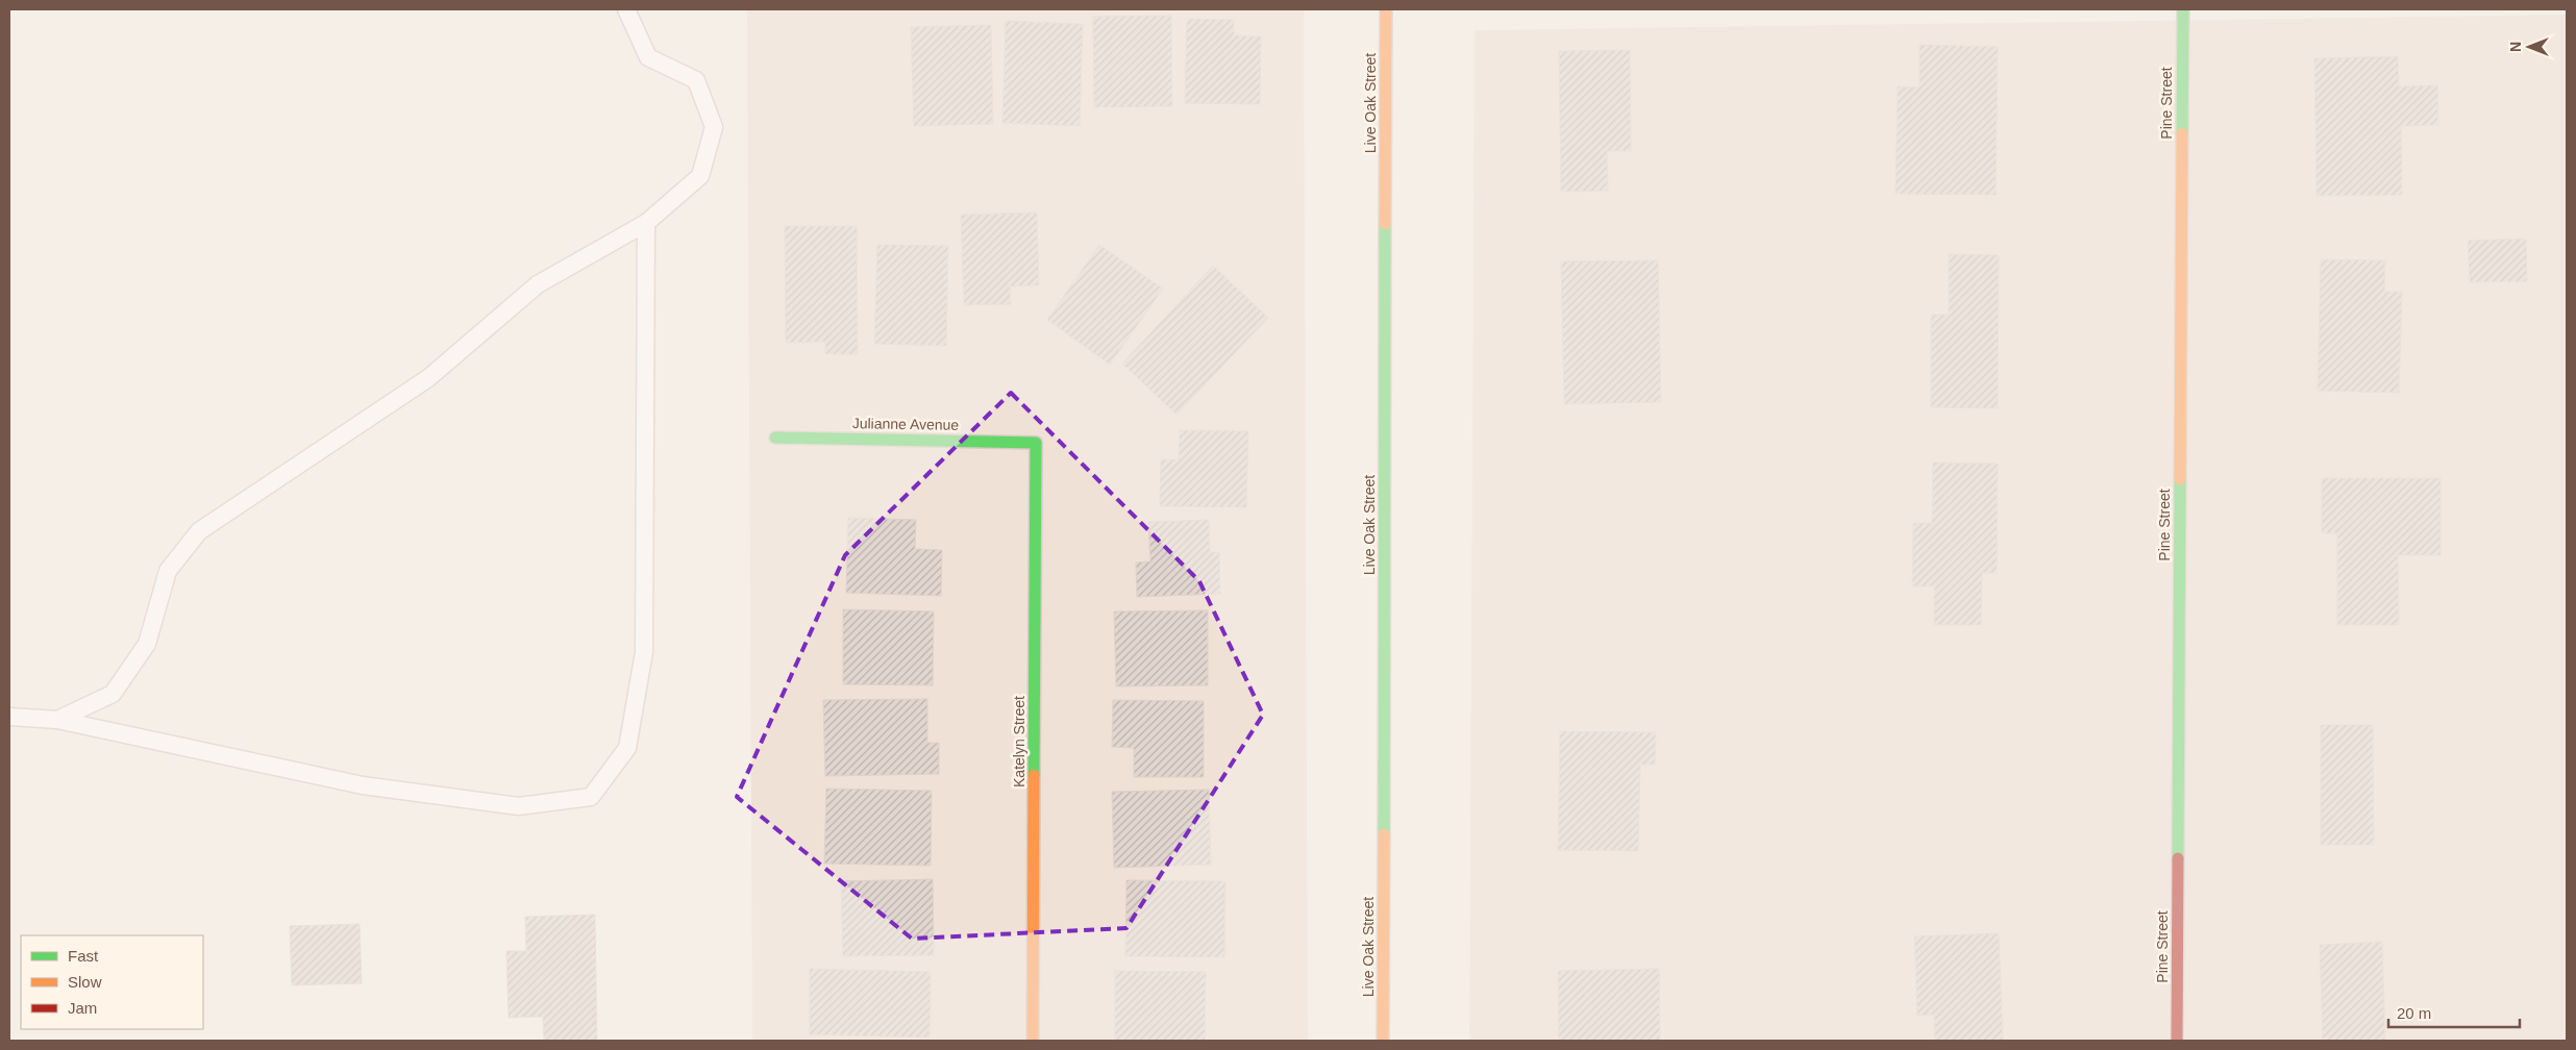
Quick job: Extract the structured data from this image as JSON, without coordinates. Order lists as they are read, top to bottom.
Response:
{
  "streets": {
    "street": [
      "Live Oak Street",
      "Pine Street",
      "Julianne Avenue",
      "Katelyn Street"
    ]
  },
  "crossings": [
    ["Julianne Avenue", "Katelyn Street"]
  ],
  "legend": ["Fast", "Slow", "Jam"],
  "scale_bar": "20 m",
  "north": "left"
}
